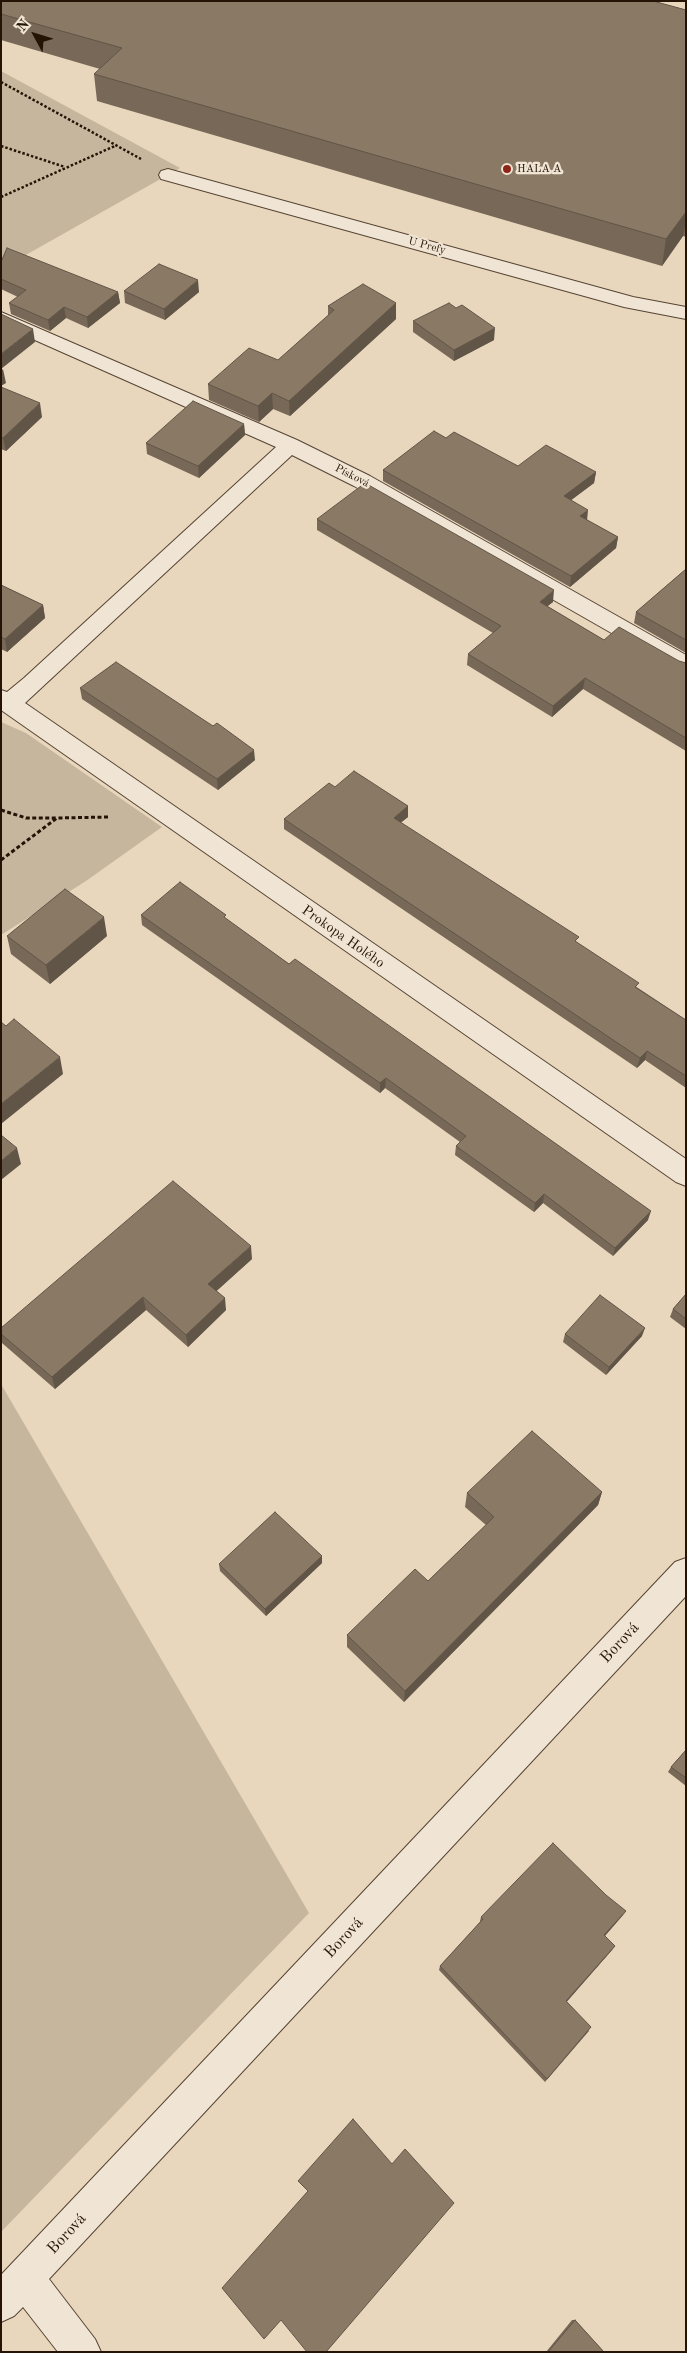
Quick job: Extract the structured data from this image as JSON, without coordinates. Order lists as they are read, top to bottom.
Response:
{
  "streets": {
    "street": [
      "U Prefy",
      "Písková",
      "Prokopa Holého",
      "Borová"
    ]
  },
  "places": ["HALA A"],
  "north": "top left"
}
